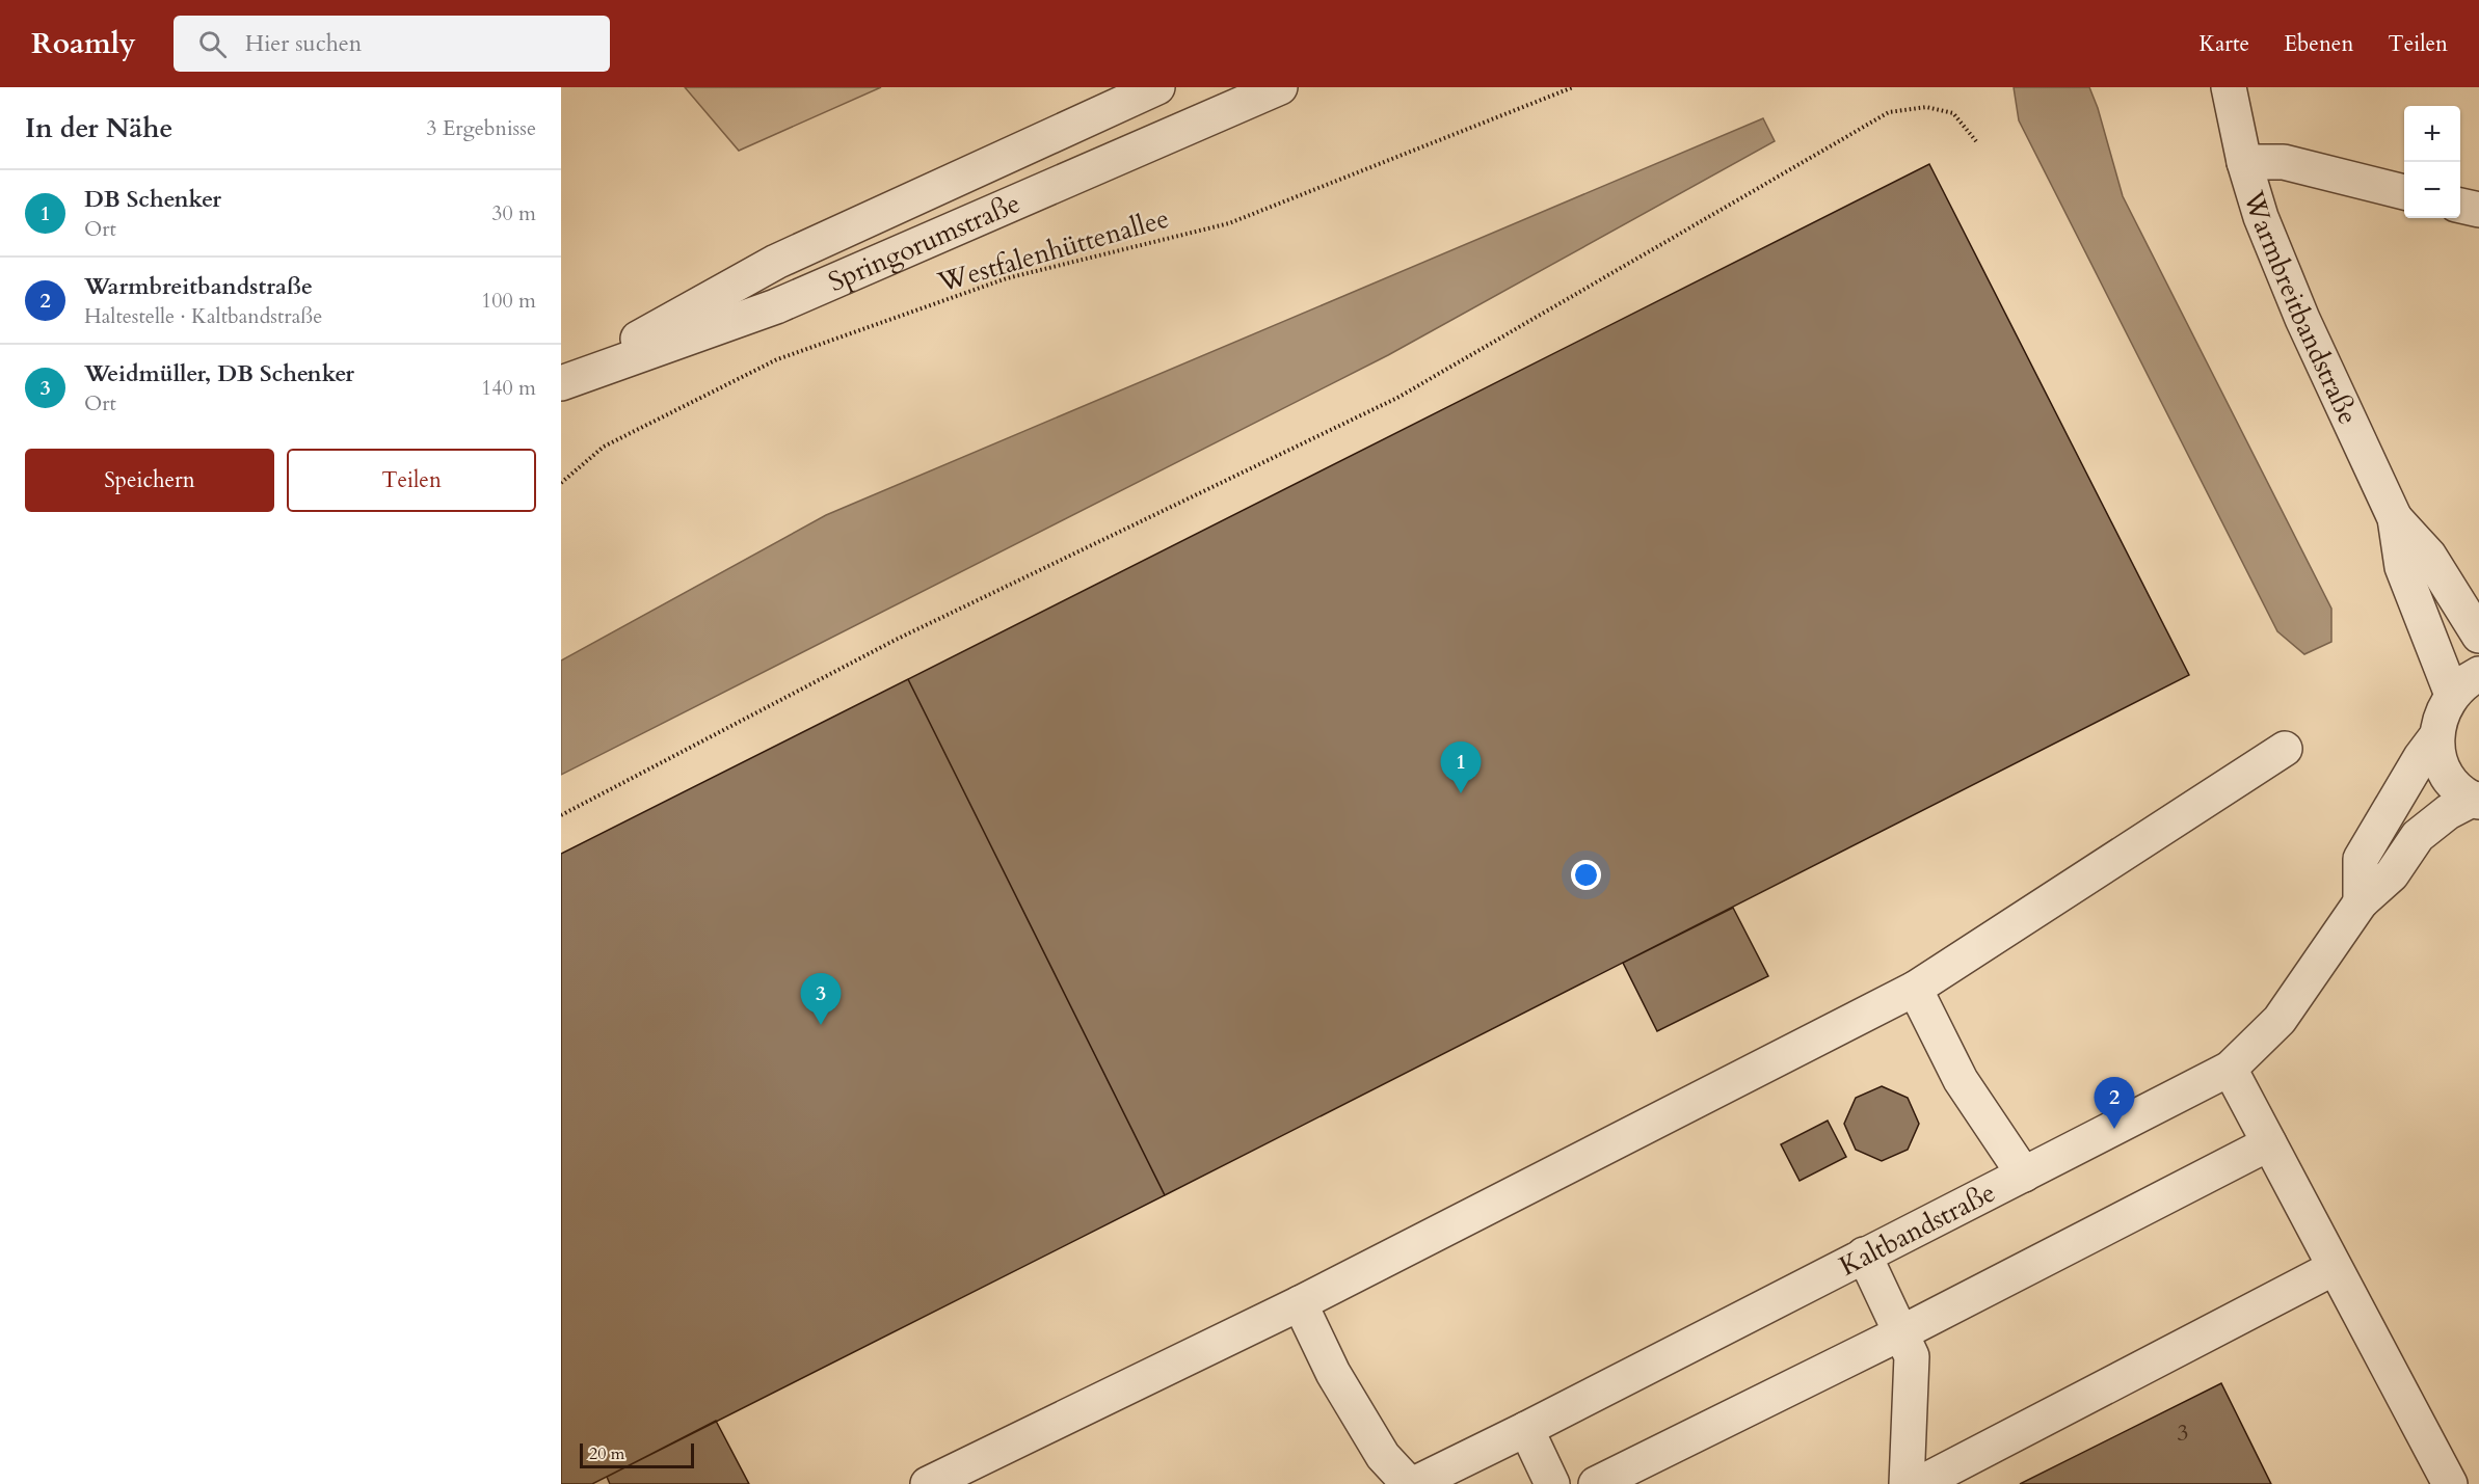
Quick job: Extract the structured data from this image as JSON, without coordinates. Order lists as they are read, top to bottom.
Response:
{
  "streets": {
    "street": ["Springorumstraße", "Warmbreitbandstraße", "Kaltbandstraße"],
    "path": ["Westfalenhüttenallee"]
  },
  "house_numbers": ["3"],
  "scale_bar": "20 m",
  "page": {
    "header": "Roamly",
    "search": "Hier suchen",
    "nav": ["Karte", "Ebenen", "Teilen"],
    "heading": ["In der Nähe", "3 Ergebnisse"],
    "map_buttons": ["+", "−"],
    "list": [
      {
        "mark": "1",
        "name": "DB Schenker",
        "note": "Ort",
        "value": "30 m"
      },
      {
        "mark": "2",
        "name": "Warmbreitbandstraße",
        "note": "Haltestelle · Kaltbandstraße",
        "value": "100 m"
      },
      {
        "mark": "3",
        "name": "Weidmüller, DB Schenker",
        "note": "Ort",
        "value": "140 m"
      }
    ],
    "buttons": ["Speichern", "Teilen"],
    "pins": ["1", "3", "2"],
    "scale": "20 m"
  }
}
